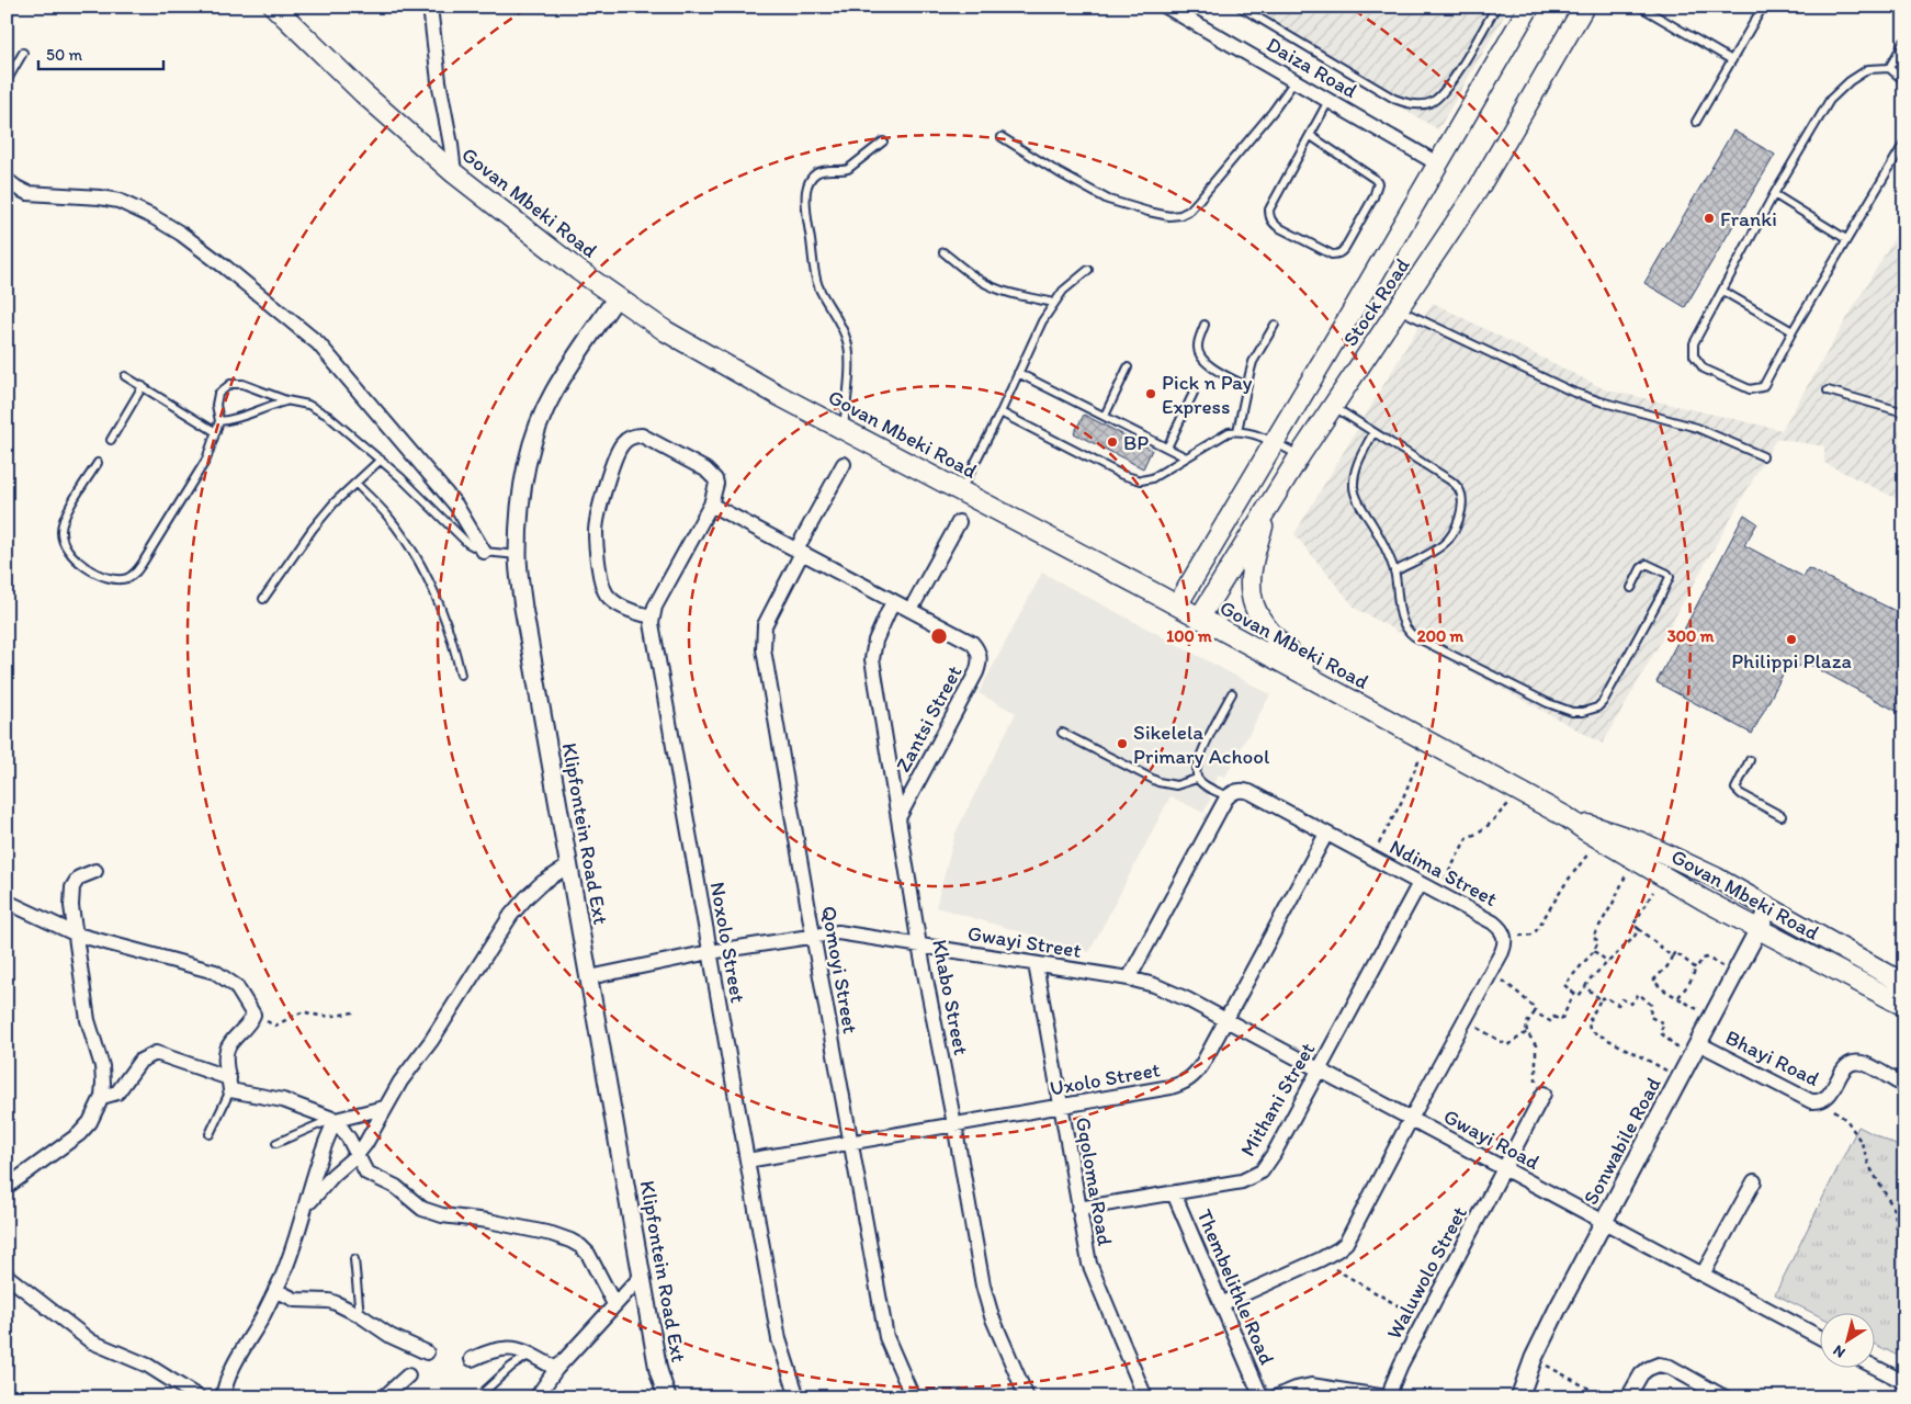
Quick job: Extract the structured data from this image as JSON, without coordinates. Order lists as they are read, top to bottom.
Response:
{
  "streets": {
    "main road": ["Govan Mbeki Road", "Stock Road"],
    "street": [
      "Daiza Road",
      "Zantsi Street",
      "Klipfontein Road Ext",
      "Ndima Street",
      "Gwayi Street",
      "Noxolo Street",
      "Qomoyi Street",
      "Khabo Street",
      "Bhayi Road",
      "Uxolo Street",
      "Mithani Street",
      "Gwayi Road",
      "Sonwabile Road",
      "Gqoloma Road",
      "Waluwolo Street",
      "Thembelithle Road"
    ]
  },
  "crossings": [
    ["Daiza Road", "Stock Road"],
    ["Govan Mbeki Road", "Stock Road"],
    ["Govan Mbeki Road", "Klipfontein Road Ext"],
    ["Govan Mbeki Road", "Sonwabile Road"],
    ["Zantsi Street", "Qomoyi Street"],
    ["Zantsi Street", "Khabo Street"],
    ["Klipfontein Road Ext", "Gwayi Street"],
    ["Ndima Street", "Uxolo Street"],
    ["Ndima Street", "Mithani Street"],
    ["Ndima Street", "Gwayi Road"],
    ["Ndima Street", "Thembelithle Road"],
    ["Gwayi Street", "Noxolo Street"],
    ["Gwayi Street", "Qomoyi Street"],
    ["Gwayi Street", "Khabo Street"],
    ["Gwayi Street", "Gwayi Road"],
    ["Gwayi Street", "Gqoloma Road"],
    ["Noxolo Street", "Uxolo Street"],
    ["Qomoyi Street", "Uxolo Street"],
    ["Khabo Street", "Uxolo Street"],
    ["Bhayi Road", "Sonwabile Road"],
    ["Uxolo Street", "Gwayi Road"],
    ["Uxolo Street", "Gqoloma Road"],
    ["Mithani Street", "Gwayi Road"],
    ["Mithani Street", "Gqoloma Road"],
    ["Mithani Street", "Thembelithle Road"],
    ["Gwayi Road", "Sonwabile Road"],
    ["Gwayi Road", "Waluwolo Street"]
  ],
  "places": [
    "Franki",
    "Pick n Pay Express",
    "BP",
    "Philippi Plaza",
    "Sikelela Primary Achool"
  ],
  "scale_bar": "50 m",
  "north": "bottom left",
  "rings": ["100 m", "200 m", "300 m"]
}
